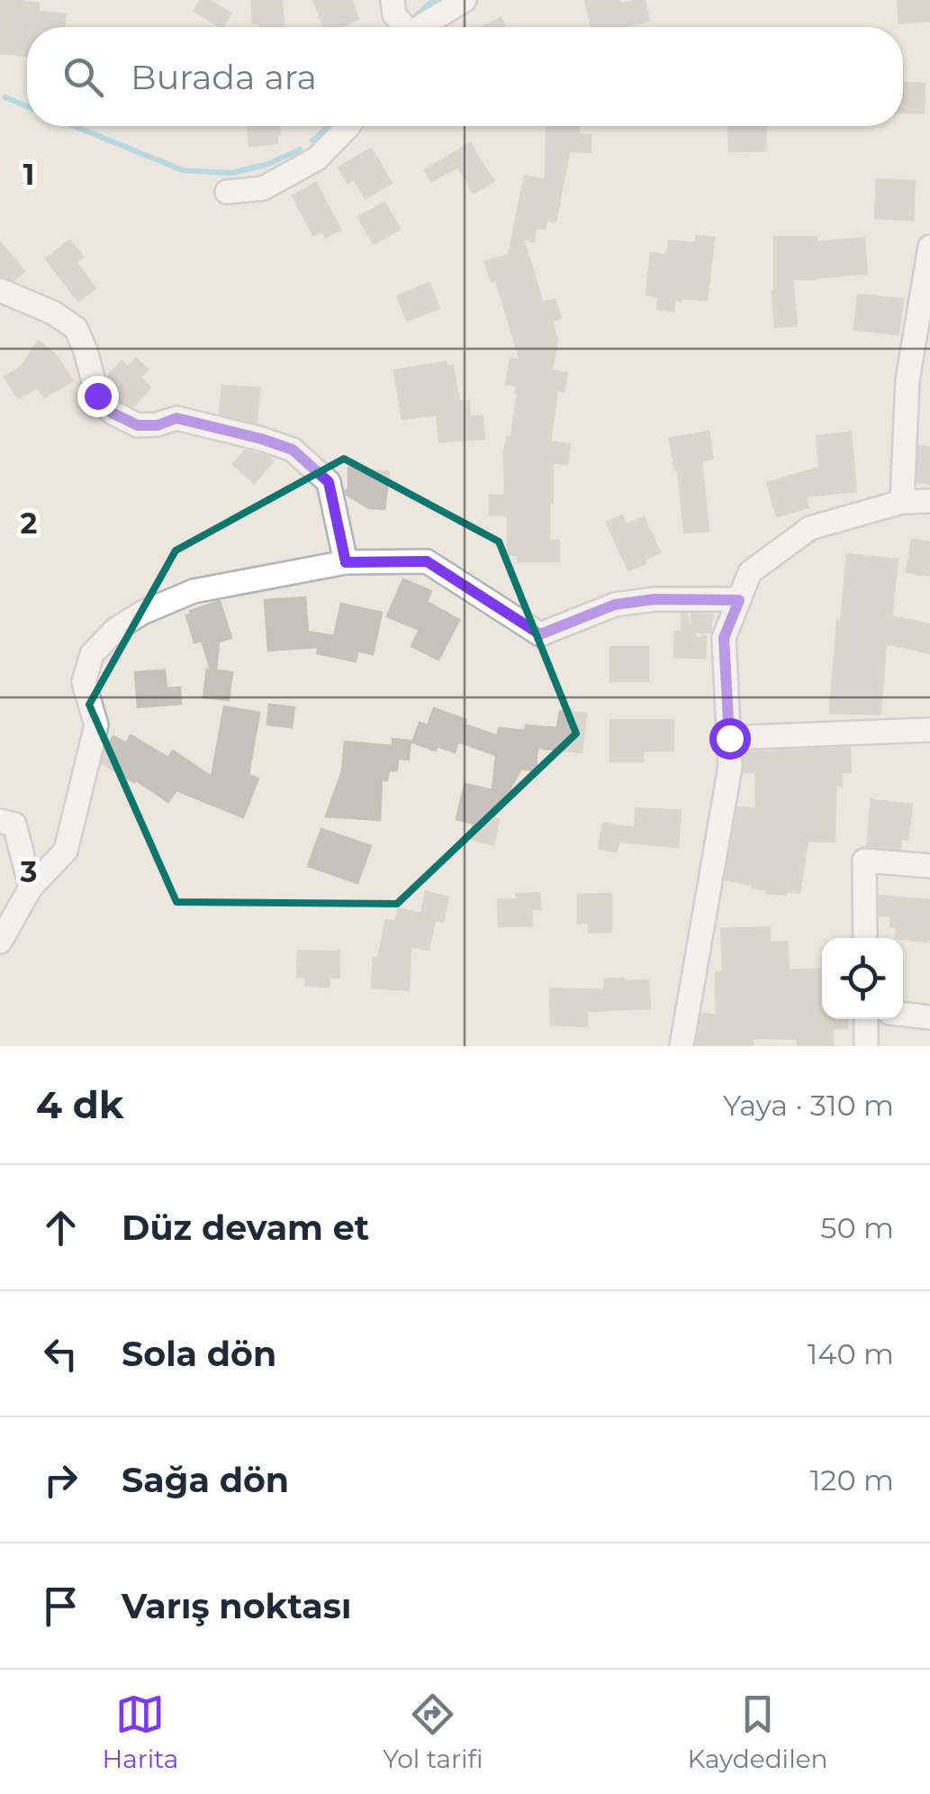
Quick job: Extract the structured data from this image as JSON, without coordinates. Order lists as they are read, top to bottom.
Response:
{
  "page": {
    "search": "Burada ara",
    "heading": ["4 dk", "Yaya · 310 m"],
    "list": [
      ["Düz devam et", "50 m"],
      ["Sola dön", "140 m"],
      ["Sağa dön", "120 m"],
      "Varış noktası"
    ],
    "nav": ["Harita", "Yol tarifi", "Kaydedilen"]
  },
  "grid": {
    "rows": ["1", "2", "3"]
  }
}
